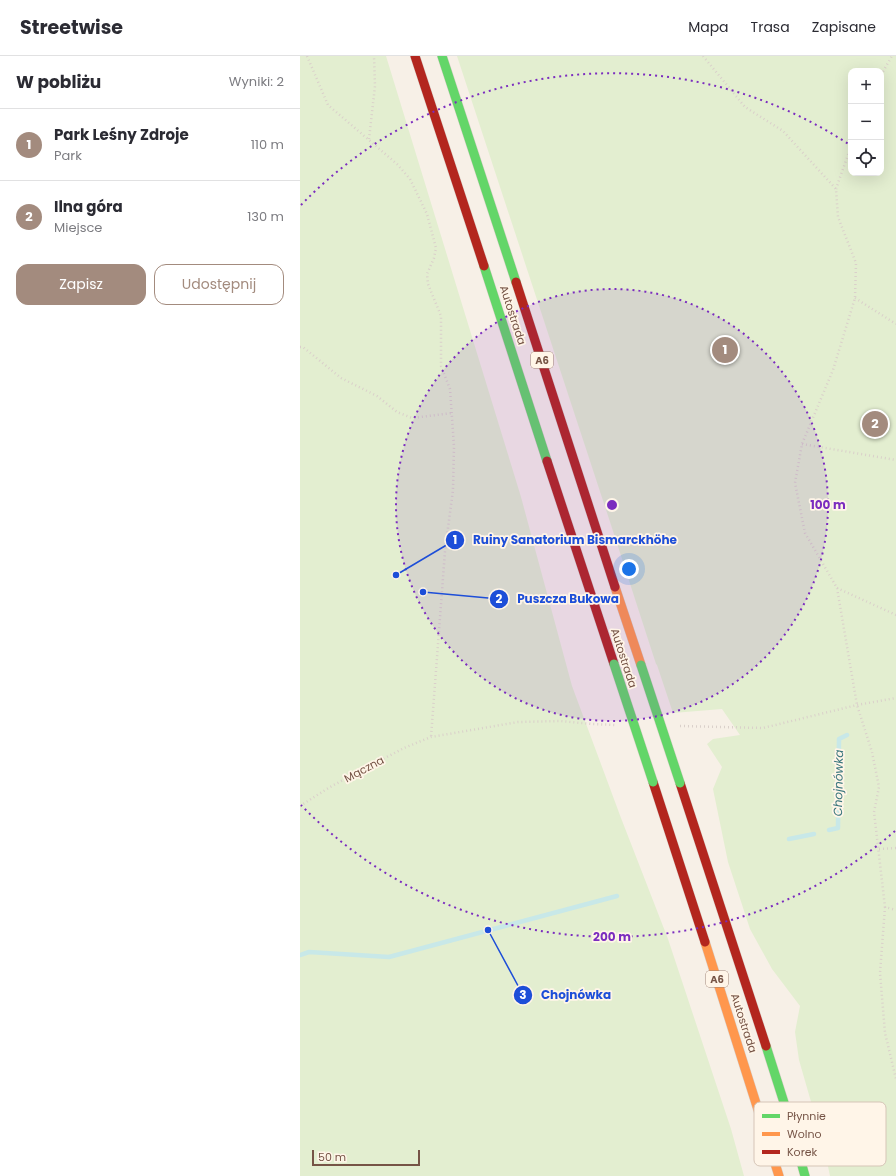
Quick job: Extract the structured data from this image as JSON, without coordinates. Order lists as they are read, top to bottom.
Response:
{
  "streets": {
    "highway": ["Autostrada", "A6"],
    "path": ["Mączna"]
  },
  "water": ["Chojnówka"],
  "places": ["Ruiny Sanatorium Bismarckhöhe", "Puszcza Bukowa", "Chojnówka"],
  "legend": ["Płynnie", "Wolno", "Korek"],
  "scale_bar": "50 m",
  "page": {
    "header": "Streetwise",
    "nav": ["Mapa", "Trasa", "Zapisane"],
    "heading": ["W pobliżu", "Wyniki: 2"],
    "map_buttons": ["+", "−"],
    "list": [
      {
        "mark": "1",
        "name": "Park Leśny Zdroje",
        "note": "Park",
        "value": "110 m"
      },
      {
        "mark": "2",
        "name": "Ilna góra",
        "note": "Miejsce",
        "value": "130 m"
      }
    ],
    "buttons": ["Zapisz", "Udostępnij"],
    "pins": ["1", "2"],
    "scale": "50 m"
  },
  "rings": ["100 m", "200 m"]
}
